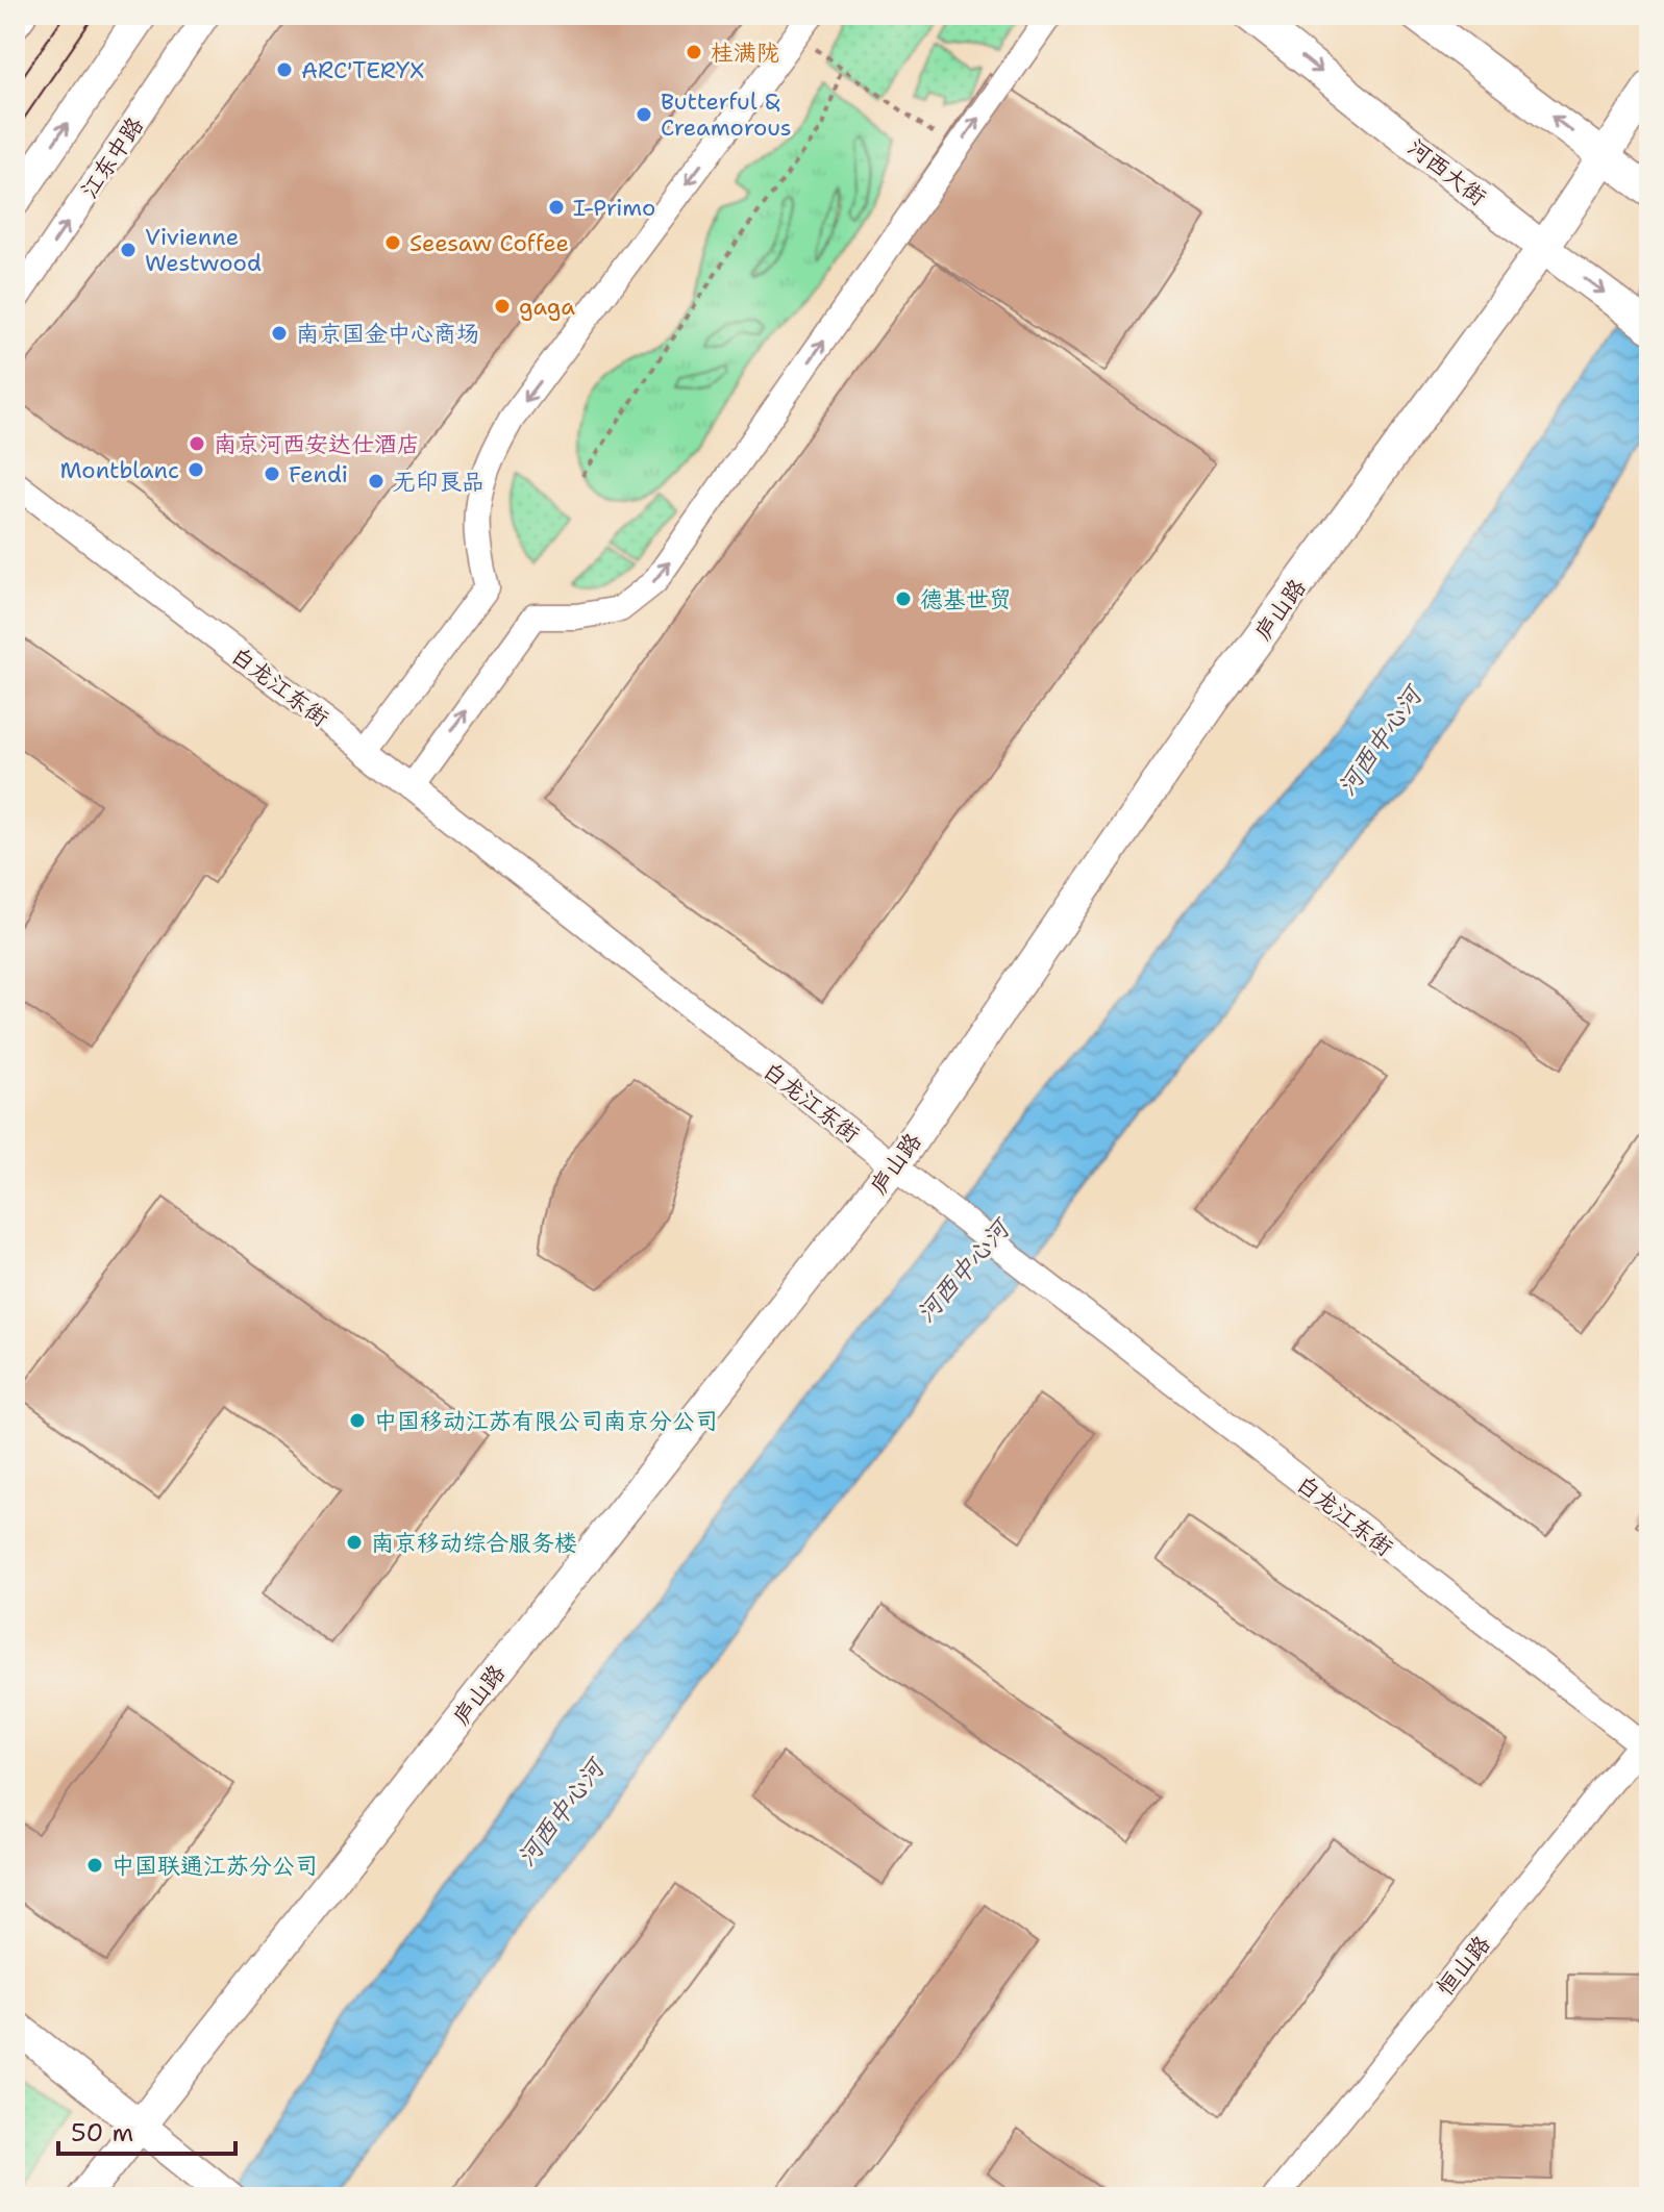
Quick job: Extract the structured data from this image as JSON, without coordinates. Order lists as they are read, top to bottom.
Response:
{
  "streets": {
    "main road": ["河西大街", "庐山路"],
    "street": ["江东中路", "白龙江东街", "恒山路"]
  },
  "crossings": [
    ["河西大街", "庐山路"],
    ["庐山路", "白龙江东街"],
    ["白龙江东街", "恒山路"]
  ],
  "one_way": ["江东中路"],
  "water": ["河西中心河"],
  "places": [
    "桂满陇",
    "ARC'TERYX",
    "Butterful & Creamorous",
    "I-Primo",
    "Seesaw Coffee",
    "Vivienne Westwood",
    "gaga",
    "南京国金中心商场",
    "南京河西安达仕酒店",
    "Montblanc",
    "Fendi",
    "无印良品",
    "德基世贸",
    "中国移动江苏有限公司南京分公司",
    "南京移动综合服务楼",
    "中国联通江苏分公司"
  ],
  "scale_bar": "50 m"
}
